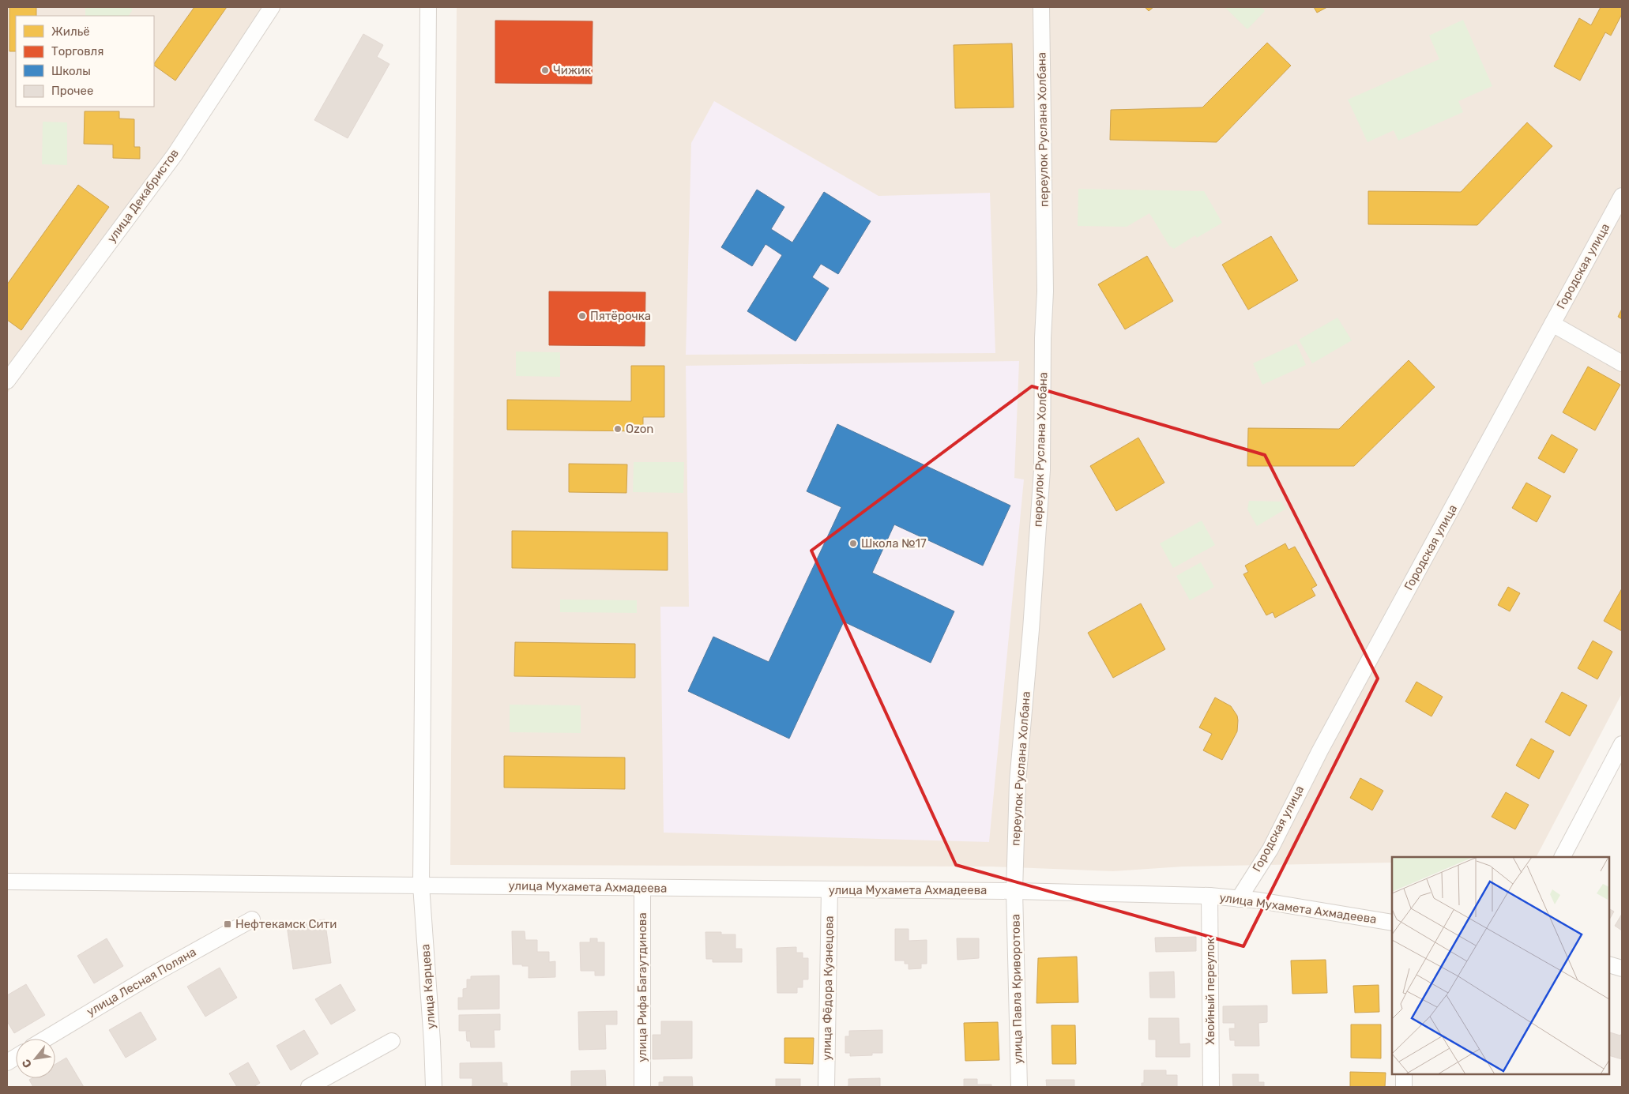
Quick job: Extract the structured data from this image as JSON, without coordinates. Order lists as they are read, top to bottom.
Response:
{
  "streets": {
    "street": [
      "переулок Руслана Холбана",
      "улица Декабристов",
      "Городская улица",
      "улица Мухамета Ахмадеева",
      "улица Лесная Поляна",
      "улица Карцева",
      "улица Рифа Багаутдинова",
      "улица Фёдора Кузнецова",
      "улица Павла Криворотова",
      "Хвойный переулок"
    ]
  },
  "crossings": [
    ["переулок Руслана Холбана", "улица Мухамета Ахмадеева"],
    ["переулок Руслана Холбана", "улица Павла Криворотова"],
    ["Городская улица", "улица Мухамета Ахмадеева"],
    ["улица Мухамета Ахмадеева", "улица Карцева"],
    ["улица Мухамета Ахмадеева", "улица Рифа Багаутдинова"],
    ["улица Мухамета Ахмадеева", "улица Фёдора Кузнецова"],
    ["улица Мухамета Ахмадеева", "улица Павла Криворотова"],
    ["улица Мухамета Ахмадеева", "Хвойный переулок"]
  ],
  "places": {
    "other": [
      "Чижик",
      "Пятёрочка",
      "Ozon",
      "Школа №17"
    ],
    "transit": ["Нефтекамск Сити"]
  },
  "legend": [
    "Жильё",
    "Торговля",
    "Школы",
    "Прочее"
  ],
  "north": "bottom left"
}
